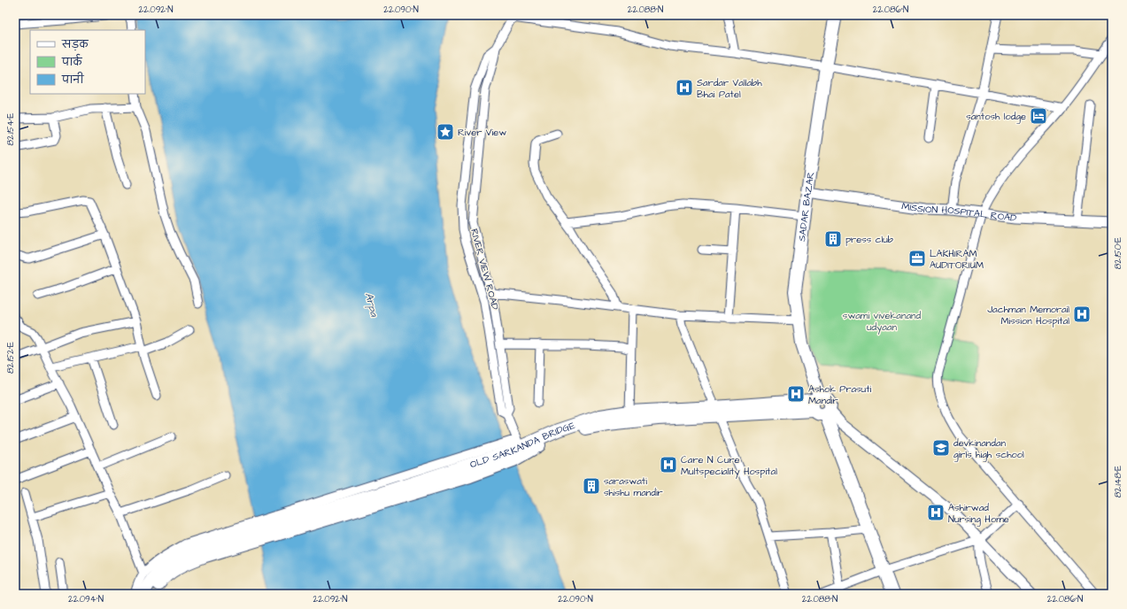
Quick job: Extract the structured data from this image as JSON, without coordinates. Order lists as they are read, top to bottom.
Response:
{
  "streets": {
    "main road": ["SADAR BAZAR", "OLD SARKANDA BRIDGE"],
    "street": ["MISSION HOSPITAL ROAD", "RIVER VIEW ROAD"]
  },
  "crossings": [
    ["SADAR BAZAR", "MISSION HOSPITAL ROAD"],
    ["SADAR BAZAR", "OLD SARKANDA BRIDGE"],
    ["RIVER VIEW ROAD", "OLD SARKANDA BRIDGE"]
  ],
  "water": ["Arpa"],
  "parks": ["swami vivekanand udyaan"],
  "places": {
    "hospital": [
      "Sardar Vallabh Bhai Patel",
      "Jachman Memorail Mission Hospital",
      "Ashok Prasuti Mandir",
      "Care N Cure Multspeciality Hospital",
      "Ashirwad Nursing Home"
    ],
    "hotel": ["santosh lodge"],
    "place": ["River View"],
    "building": ["press club", "saraswati shishu mandir"],
    "office": ["LAKHIRAM AUDITORIUM"],
    "school or university": ["devkinandan girls high school"]
  },
  "legend": ["सड़क", "पार्क", "पानी"],
  "coordinates": [
    "22.092°N",
    "22.090°N",
    "22.088°N",
    "22.086°N",
    "82.154°E",
    "82.150°E",
    "82.152°E",
    "82.148°E",
    "22.094°N"
  ]
}
